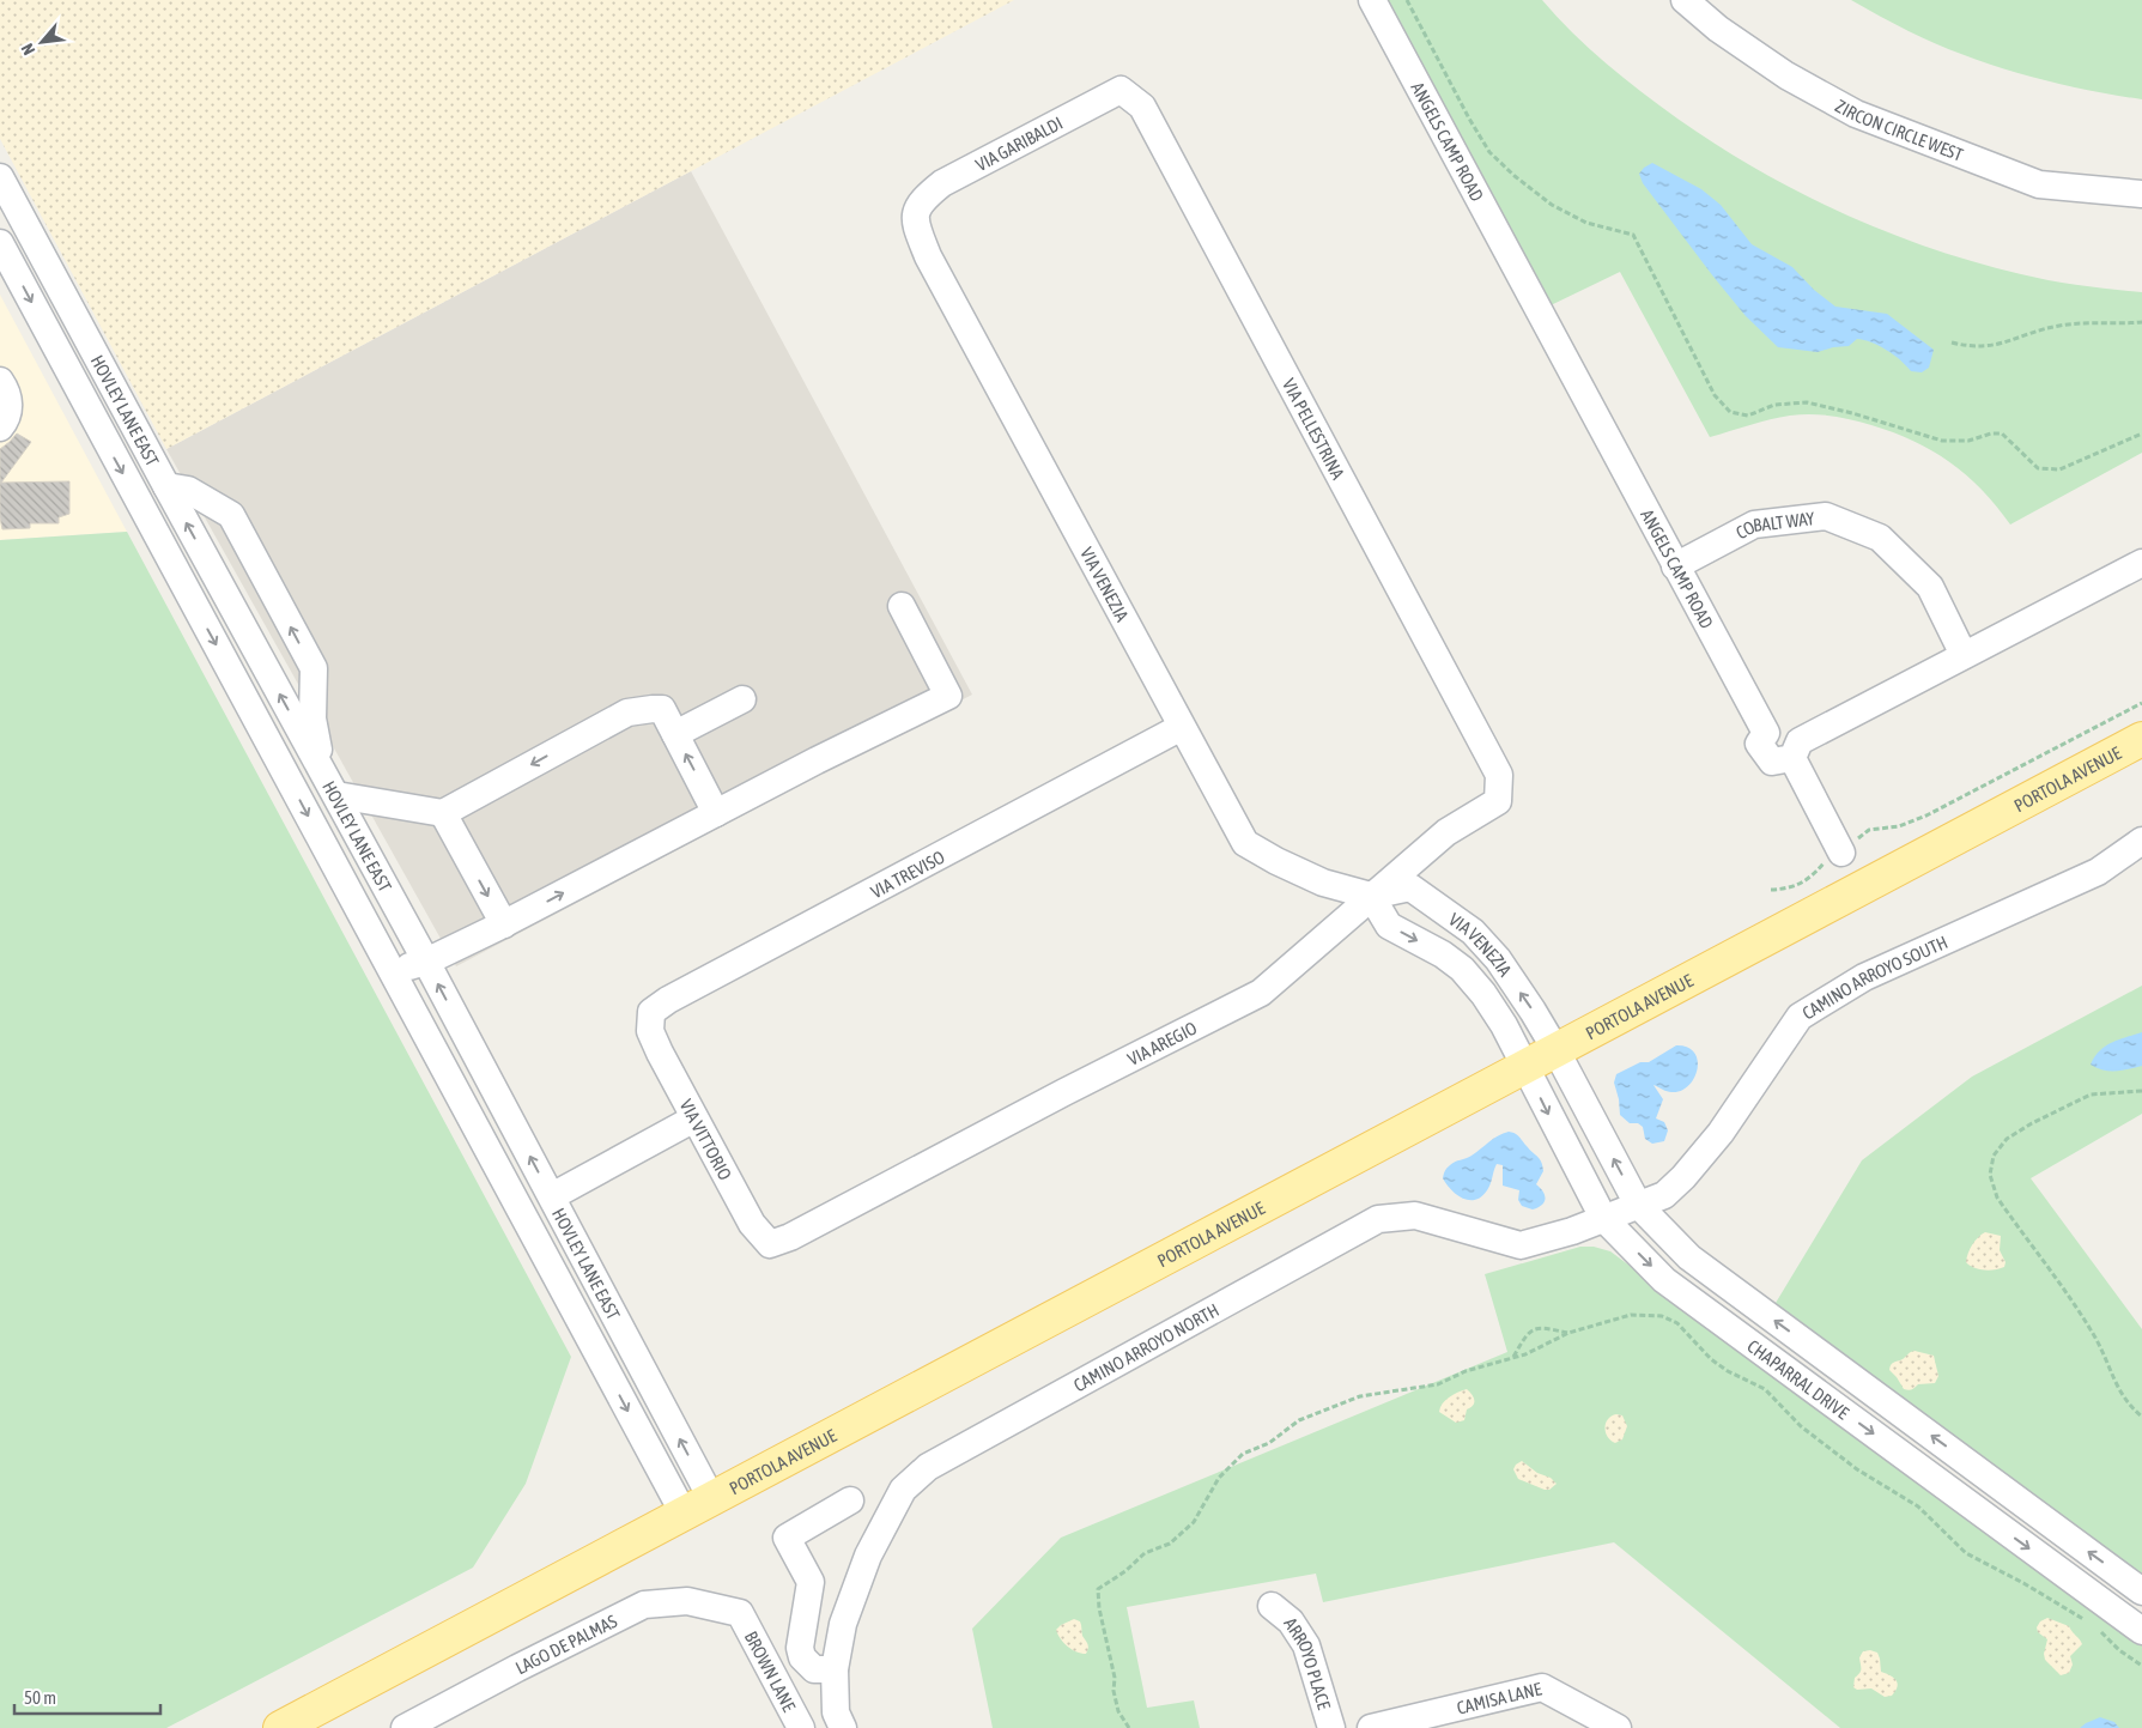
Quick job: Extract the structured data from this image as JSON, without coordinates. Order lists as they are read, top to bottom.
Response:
{
  "streets": {
    "main road": ["PORTOLA AVENUE"],
    "street": [
      "ZIRCON CIRCLE WEST",
      "ANGELS CAMP ROAD",
      "VIA GARIBALDI",
      "HOVLEY LANE EAST",
      "VIA PELLESTRINA",
      "COBALT WAY",
      "VIA VENEZIA",
      "VIA TREVISO",
      "CAMINO ARROYO SOUTH",
      "VIA AREGIO",
      "VIA VITTORIO",
      "CAMINO ARROYO NORTH",
      "CHAPARRAL DRIVE",
      "LAGO DE PALMAS",
      "ARROYO PLACE",
      "BROWN LANE",
      "CAMISA LANE"
    ]
  },
  "crossings": [
    ["ANGELS CAMP ROAD", "COBALT WAY"],
    ["VIA GARIBALDI", "VIA PELLESTRINA"],
    ["VIA GARIBALDI", "VIA VENEZIA"],
    ["HOVLEY LANE EAST", "PORTOLA AVENUE"],
    ["VIA PELLESTRINA", "VIA AREGIO"],
    ["VIA VENEZIA", "PORTOLA AVENUE"],
    ["VIA VENEZIA", "VIA TREVISO"],
    ["VIA VENEZIA", "VIA AREGIO"],
    ["VIA VENEZIA", "CHAPARRAL DRIVE"],
    ["PORTOLA AVENUE", "CHAPARRAL DRIVE"],
    ["VIA TREVISO", "VIA VITTORIO"],
    ["CAMINO ARROYO SOUTH", "CAMINO ARROYO NORTH"],
    ["CAMINO ARROYO SOUTH", "CHAPARRAL DRIVE"],
    ["VIA AREGIO", "VIA VITTORIO"],
    ["CAMINO ARROYO NORTH", "CHAPARRAL DRIVE"],
    ["LAGO DE PALMAS", "BROWN LANE"]
  ],
  "scale_bar": "50 m",
  "north": "bottom left"
}
